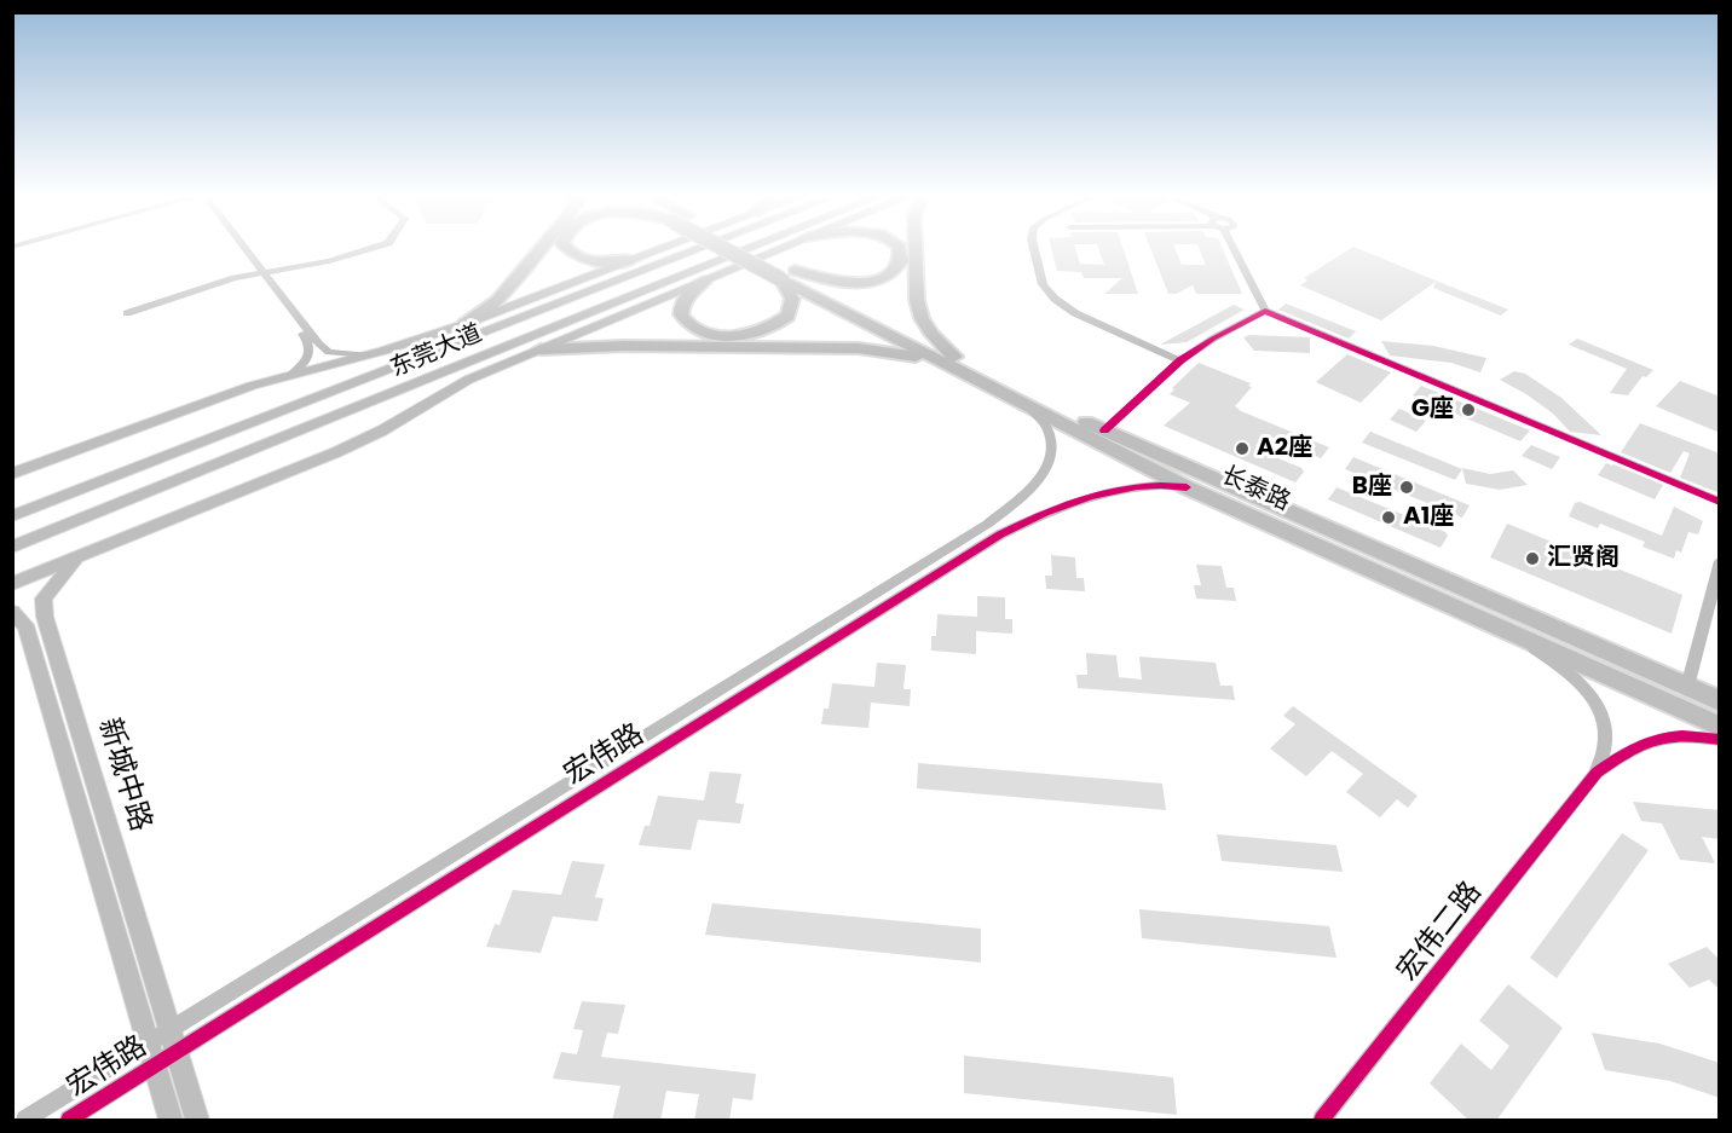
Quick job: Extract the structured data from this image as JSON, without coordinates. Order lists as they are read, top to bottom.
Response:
{
  "streets": {
    "highway": ["长泰路"],
    "main road": ["东莞大道", "新城中路"],
    "street": ["宏伟路", "宏伟二路"]
  },
  "crossings": [
    ["长泰路", "宏伟路"],
    ["宏伟路", "新城中路"]
  ],
  "places": [
    "G座",
    "A2座",
    "B座",
    "A1座",
    "汇贤阁"
  ]
}
